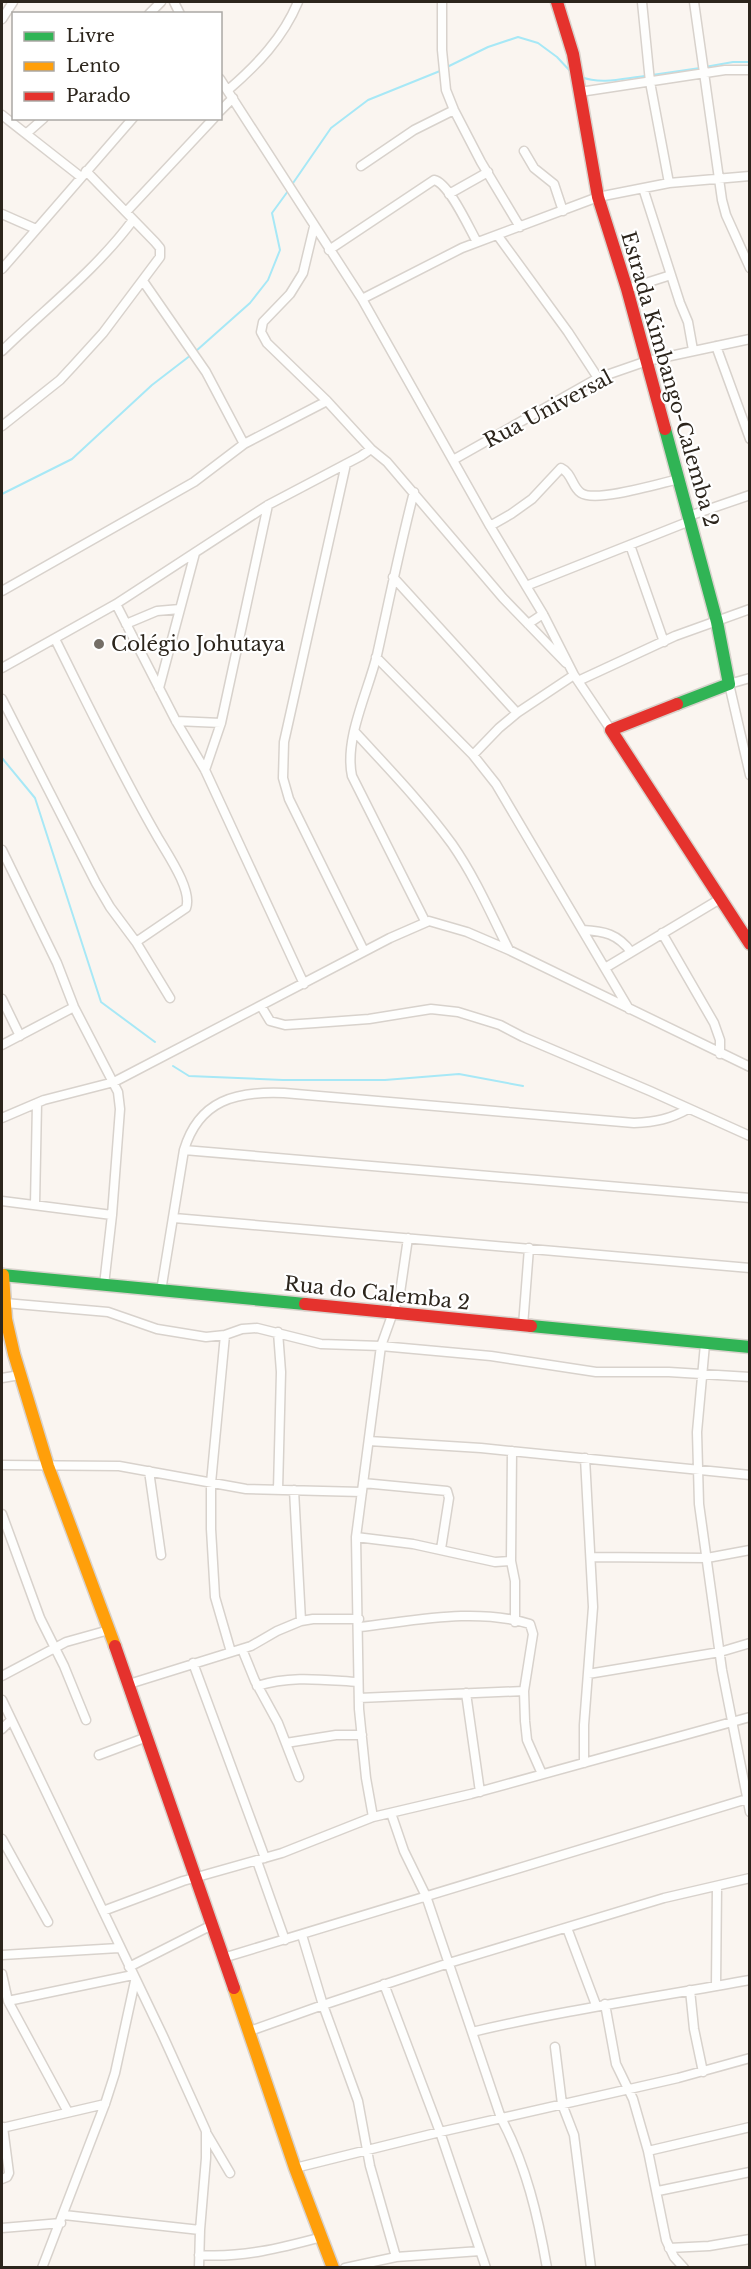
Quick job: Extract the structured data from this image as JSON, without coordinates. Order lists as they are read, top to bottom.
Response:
{
  "streets": {
    "main road": ["Estrada Kimbango-Calemba 2", "Rua do Calemba 2"],
    "street": ["Rua Universal"]
  },
  "crossings": [
    ["Estrada Kimbango-Calemba 2", "Rua Universal"]
  ],
  "places": ["Colégio Johutaya"],
  "legend": ["Livre", "Lento", "Parado"]
}
